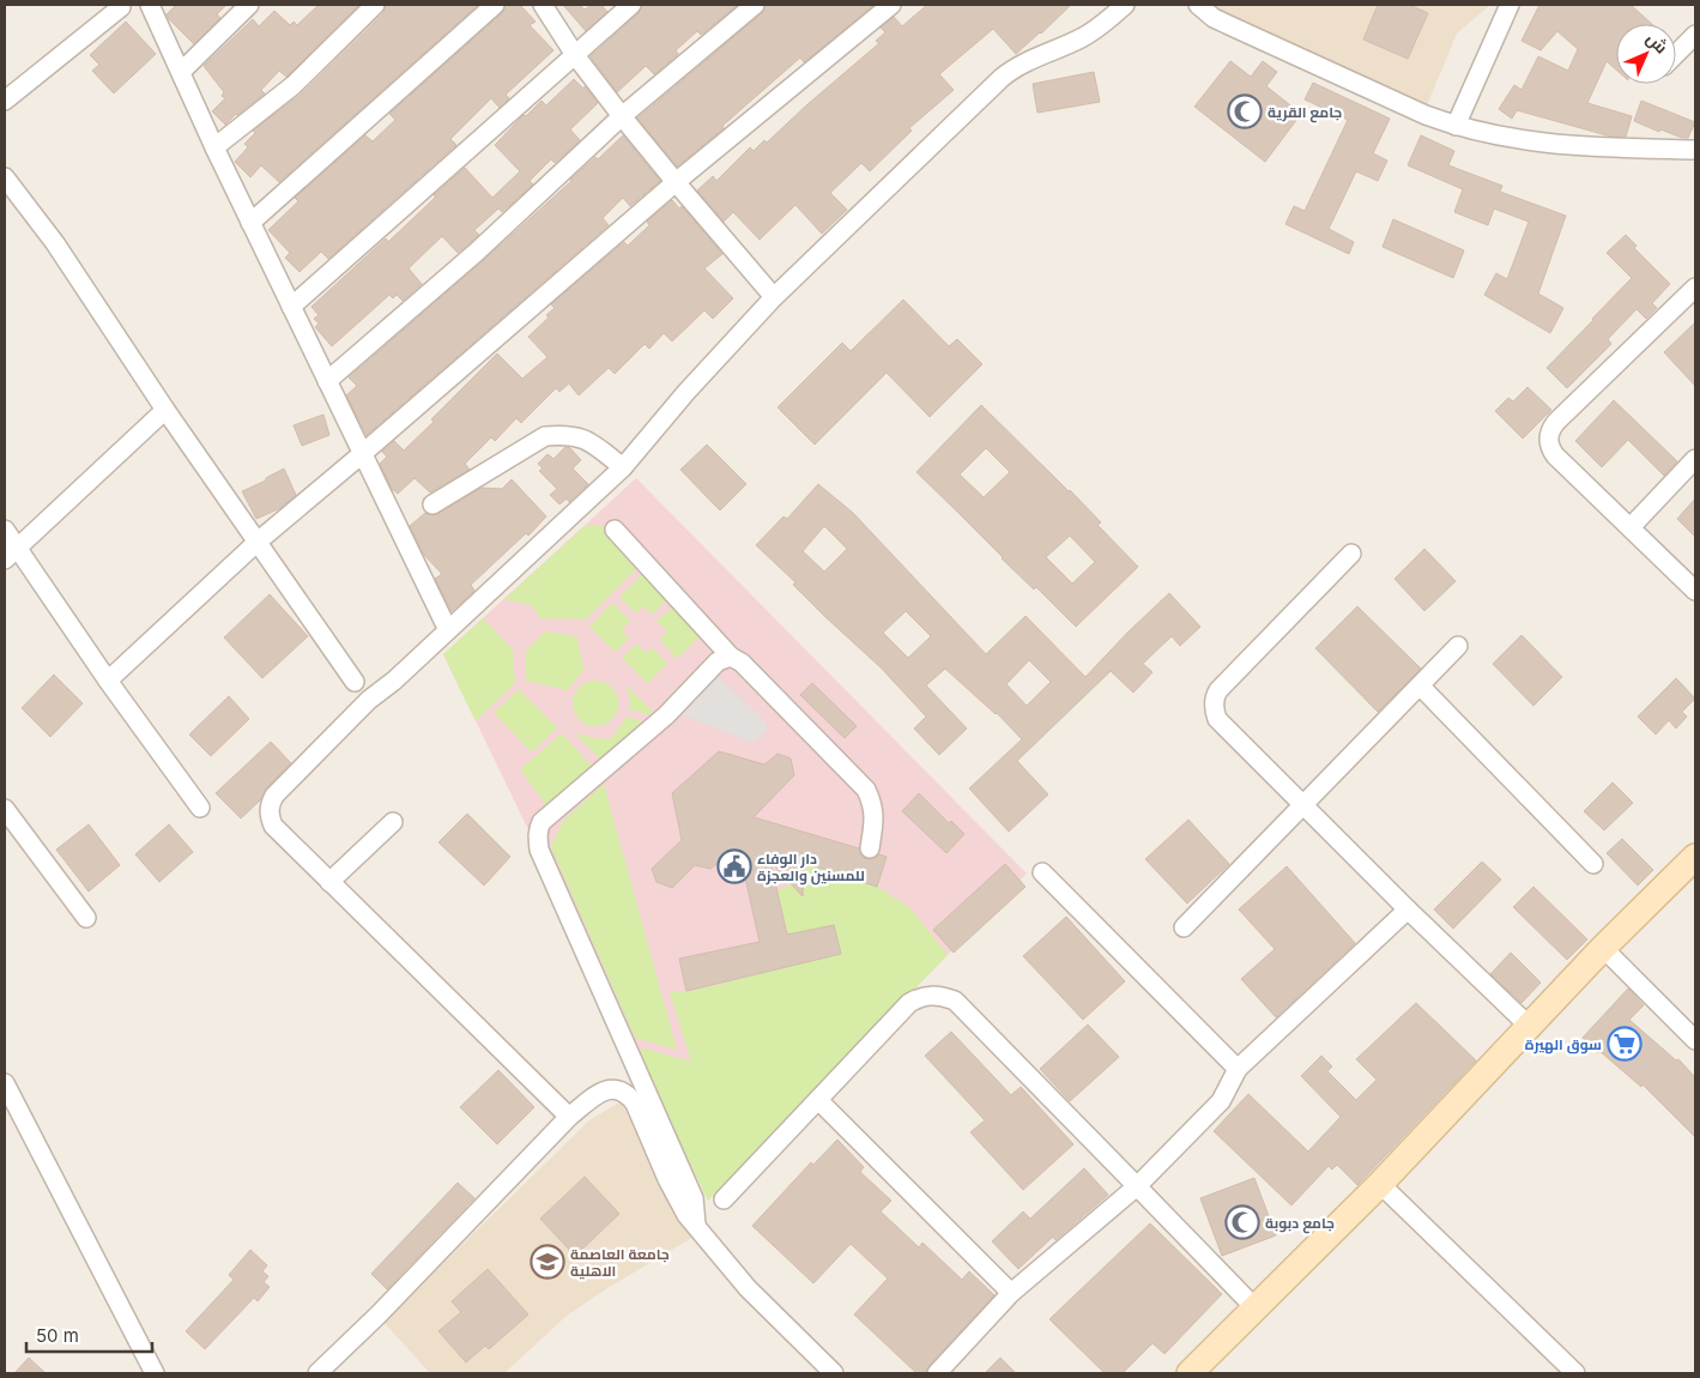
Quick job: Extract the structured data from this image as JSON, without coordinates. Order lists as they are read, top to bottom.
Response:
{
  "places": {
    "mosque": ["جامع القرية", "جامع دبوبة"],
    "public building": ["دار الوفاء للمسنين والعجزة"],
    "supermarket": ["سوق الهيرة"],
    "school or university": ["جامعة العاصمة الاهلية"]
  },
  "scale_bar": "50 m",
  "north": "top right"
}
